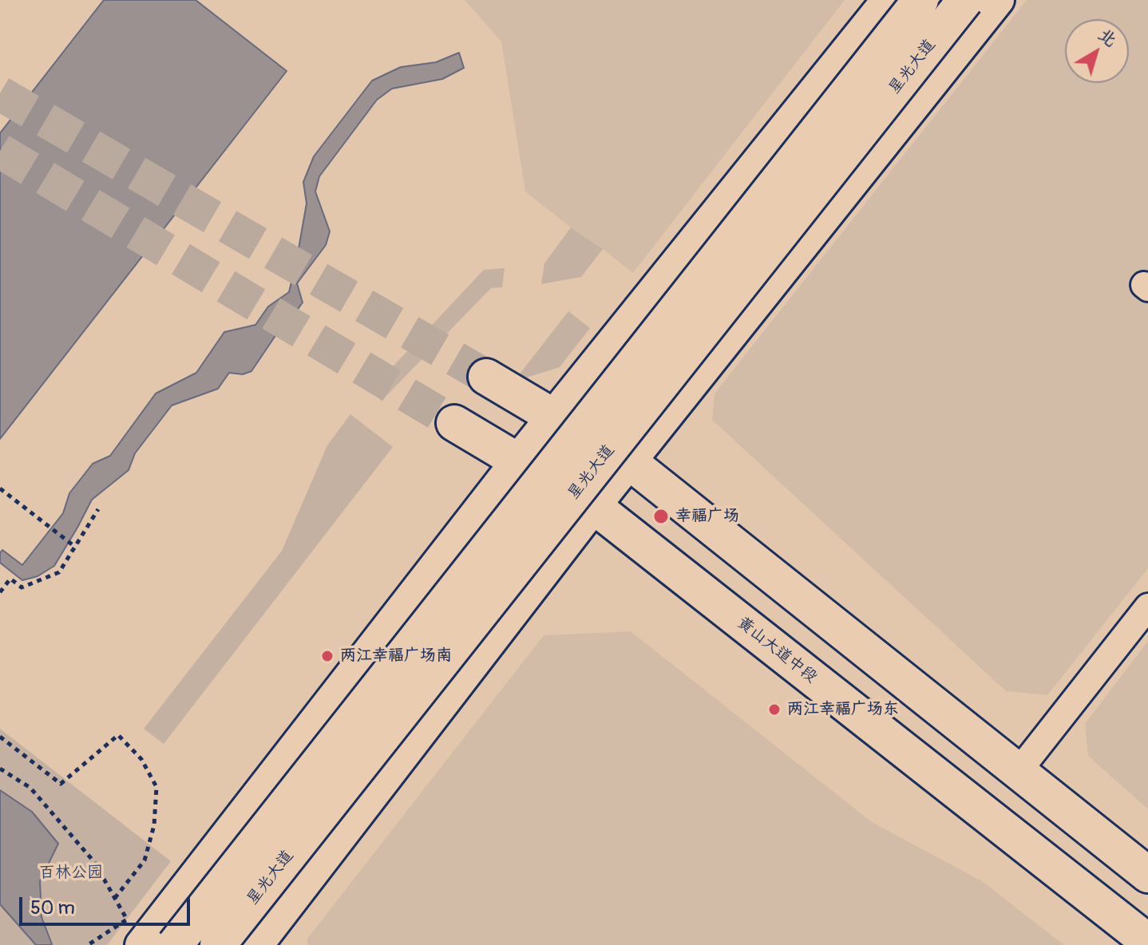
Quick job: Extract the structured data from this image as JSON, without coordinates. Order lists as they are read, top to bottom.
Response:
{
  "streets": {
    "main road": ["星光大道", "黄山大道中段"]
  },
  "parks": ["百林公园"],
  "places": ["幸福广场", "两江幸福广场南", "两江幸福广场东"],
  "scale_bar": "50 m",
  "north": "top right"
}
